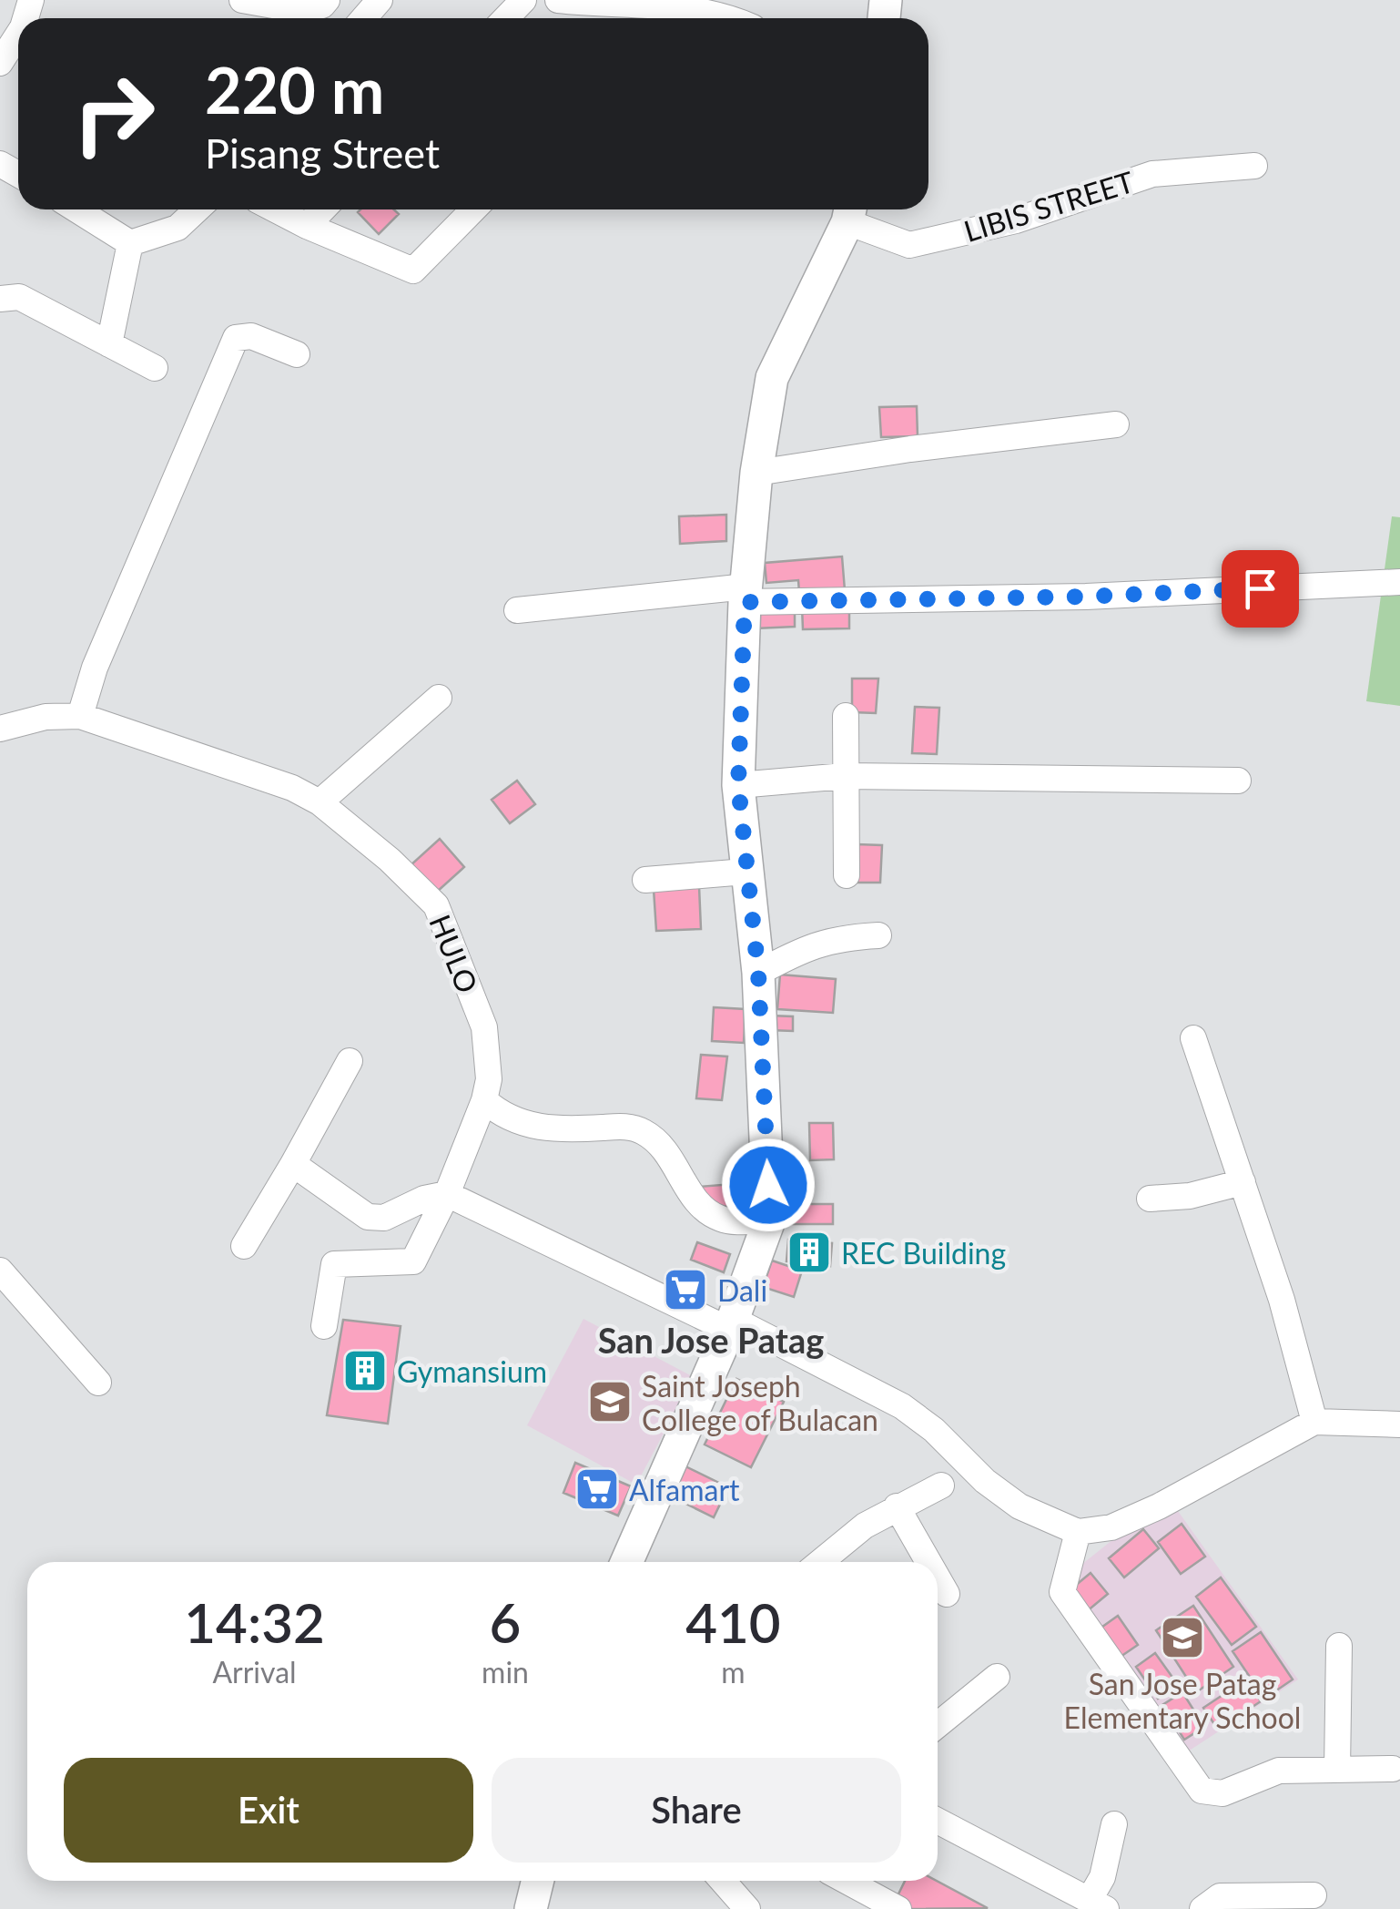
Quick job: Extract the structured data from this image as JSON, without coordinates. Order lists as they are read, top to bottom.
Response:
{
  "streets": {
    "street": ["LIBIS STREET", "HULO"]
  },
  "districts": ["San Jose Patag"],
  "places": {
    "building": ["REC Building", "Gymansium"],
    "supermarket": ["Dali", "Alfamart"],
    "school or university": ["Saint Joseph College of Bulacan", "San Jose Patag Elementary School"]
  },
  "page": {
    "turn": ["220 m", "Pisang Street"],
    "eta": [
      "14:32",
      "Arrival",
      "6",
      "min",
      "410",
      "m"
    ],
    "buttons": ["Exit", "Share"]
  }
}
